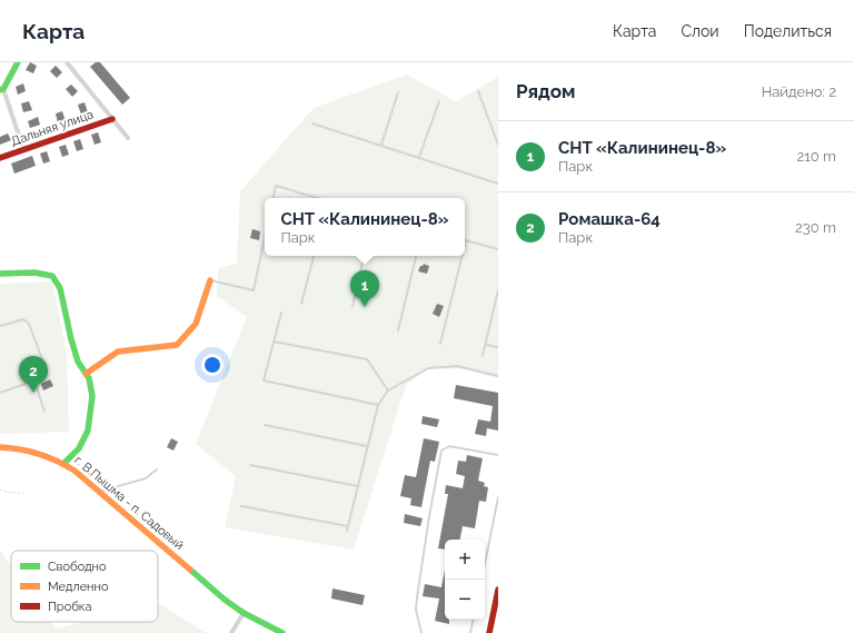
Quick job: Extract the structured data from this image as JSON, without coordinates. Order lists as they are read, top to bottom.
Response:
{
  "streets": {
    "street": ["Дальняя улица", "г. В.Пышма - п. Садовый"]
  },
  "legend": ["Свободно", "Медленно", "Пробка"],
  "page": {
    "header": "Карта",
    "nav": ["Карта", "Слои", "Поделиться"],
    "heading": ["Рядом", "Найдено: 2"],
    "list": [
      {
        "mark": "1",
        "name": "СНТ «Калининец-8»",
        "note": "Парк",
        "value": "210 m"
      },
      {
        "mark": "2",
        "name": "Ромашка-64",
        "note": "Парк",
        "value": "230 m"
      }
    ],
    "popup": ["СНТ «Калининец-8»", "Парк"],
    "pins": ["1", "2"],
    "map_buttons": ["+", "−"]
  }
}
